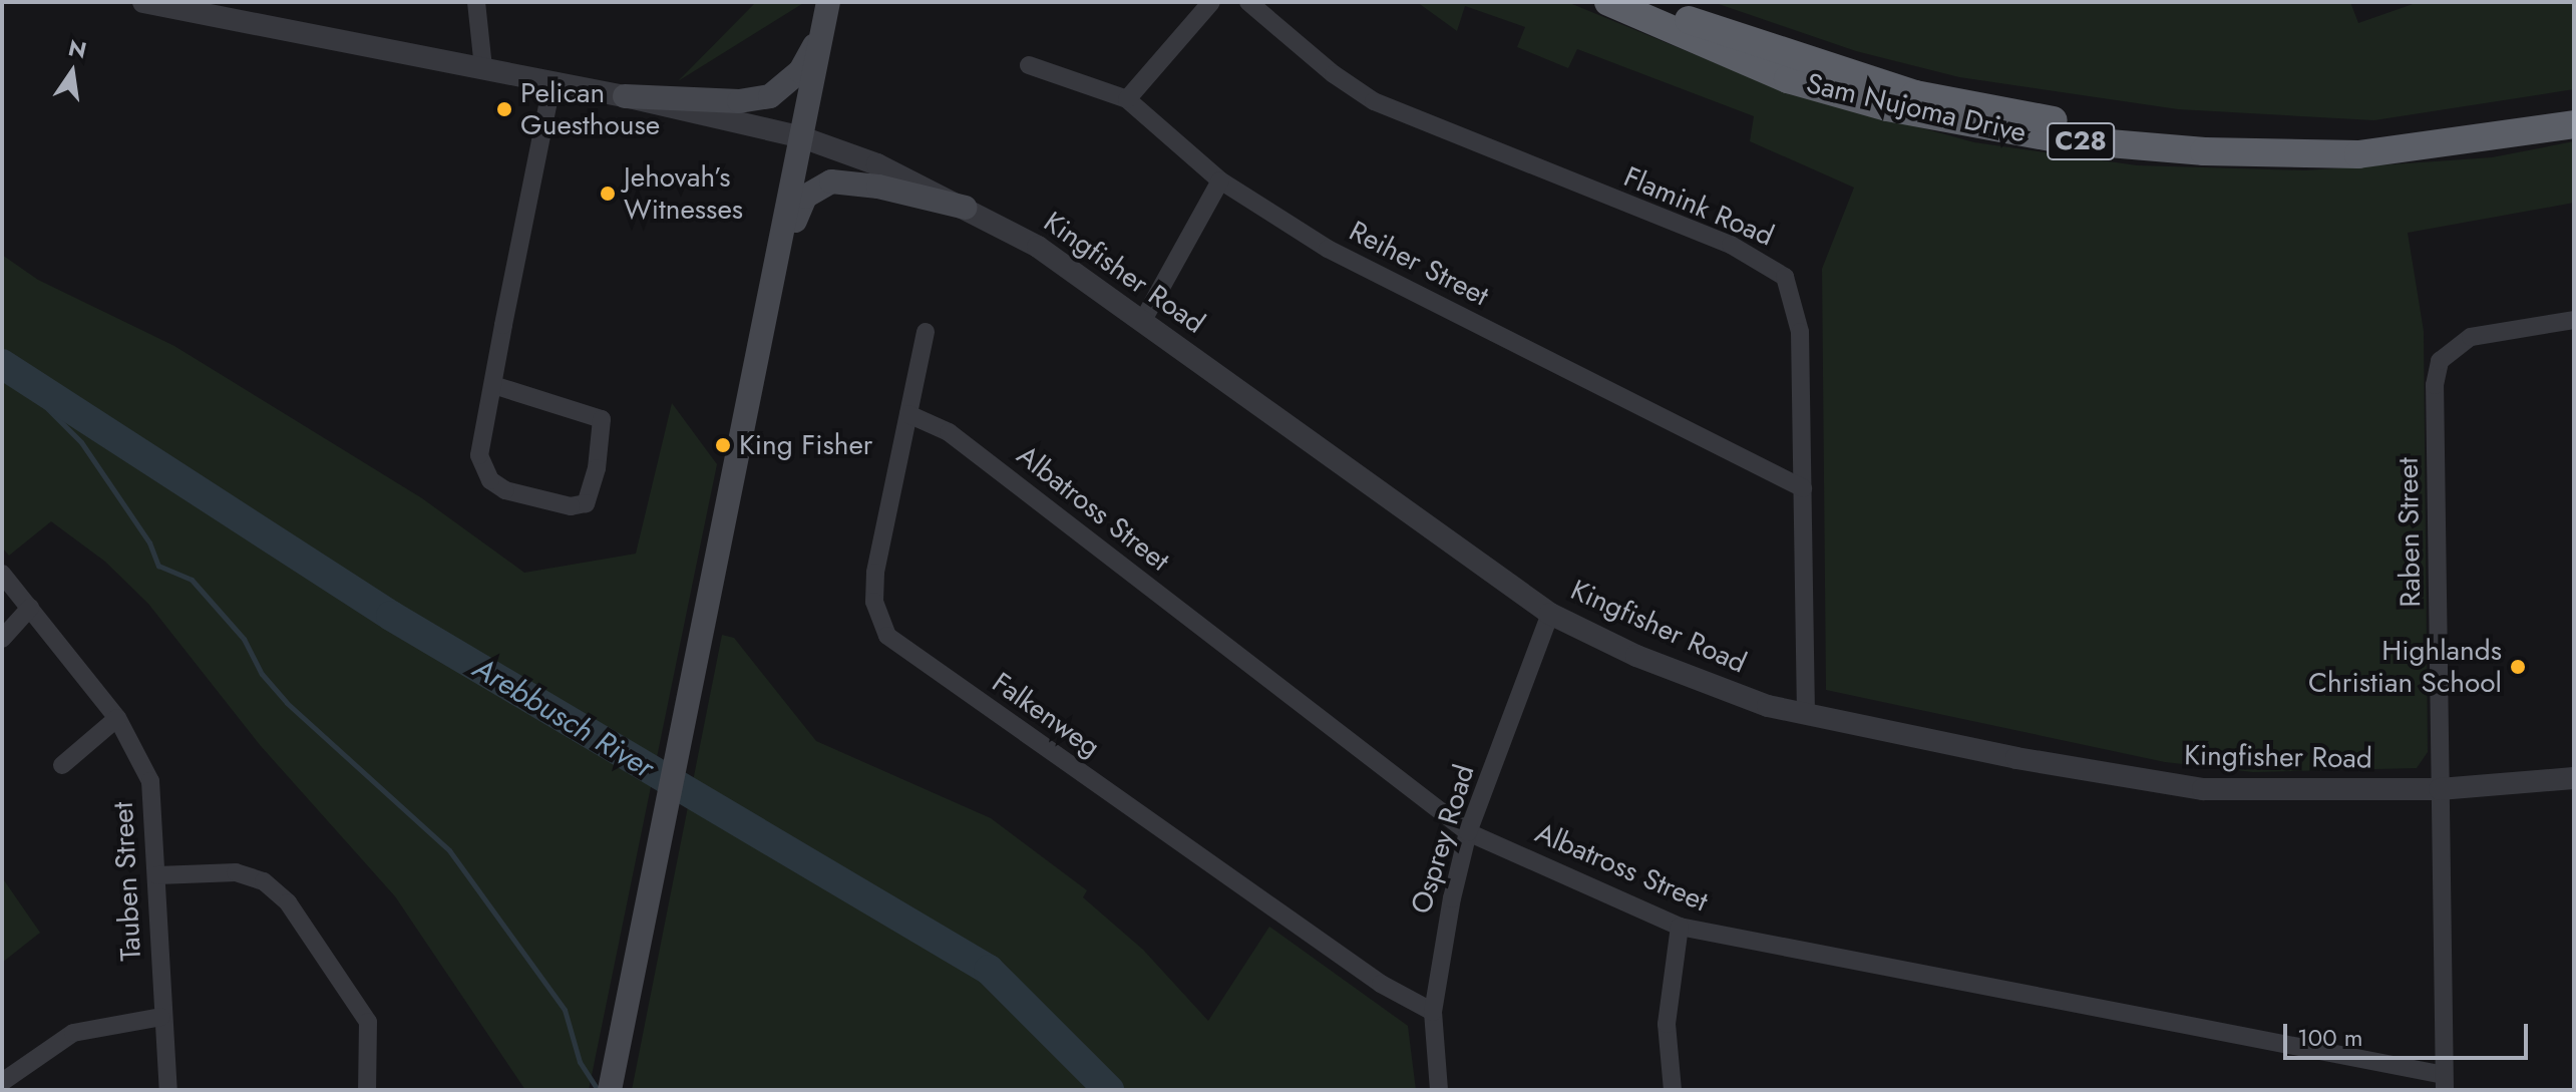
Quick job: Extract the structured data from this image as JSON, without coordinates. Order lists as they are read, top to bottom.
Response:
{
  "streets": {
    "highway": ["Sam Nujoma Drive", "C28"],
    "street": [
      "Flamink Road",
      "Reiher Street",
      "Kingfisher Road",
      "Albatross Street",
      "Raben Street",
      "Falkenweg",
      "Osprey Road",
      "Tauben Street"
    ]
  },
  "crossings": [
    ["Flamink Road", "Reiher Street"],
    ["Flamink Road", "Kingfisher Road"],
    ["Kingfisher Road", "Raben Street"],
    ["Kingfisher Road", "Osprey Road"],
    ["Albatross Street", "Raben Street"],
    ["Albatross Street", "Falkenweg"],
    ["Albatross Street", "Osprey Road"],
    ["Falkenweg", "Osprey Road"]
  ],
  "water": ["Arebbusch River"],
  "places": [
    "Pelican Guesthouse",
    "Jehovah’s Witnesses",
    "King Fisher",
    "Highlands Christian School"
  ],
  "scale_bar": "100 m",
  "north": "top"
}
